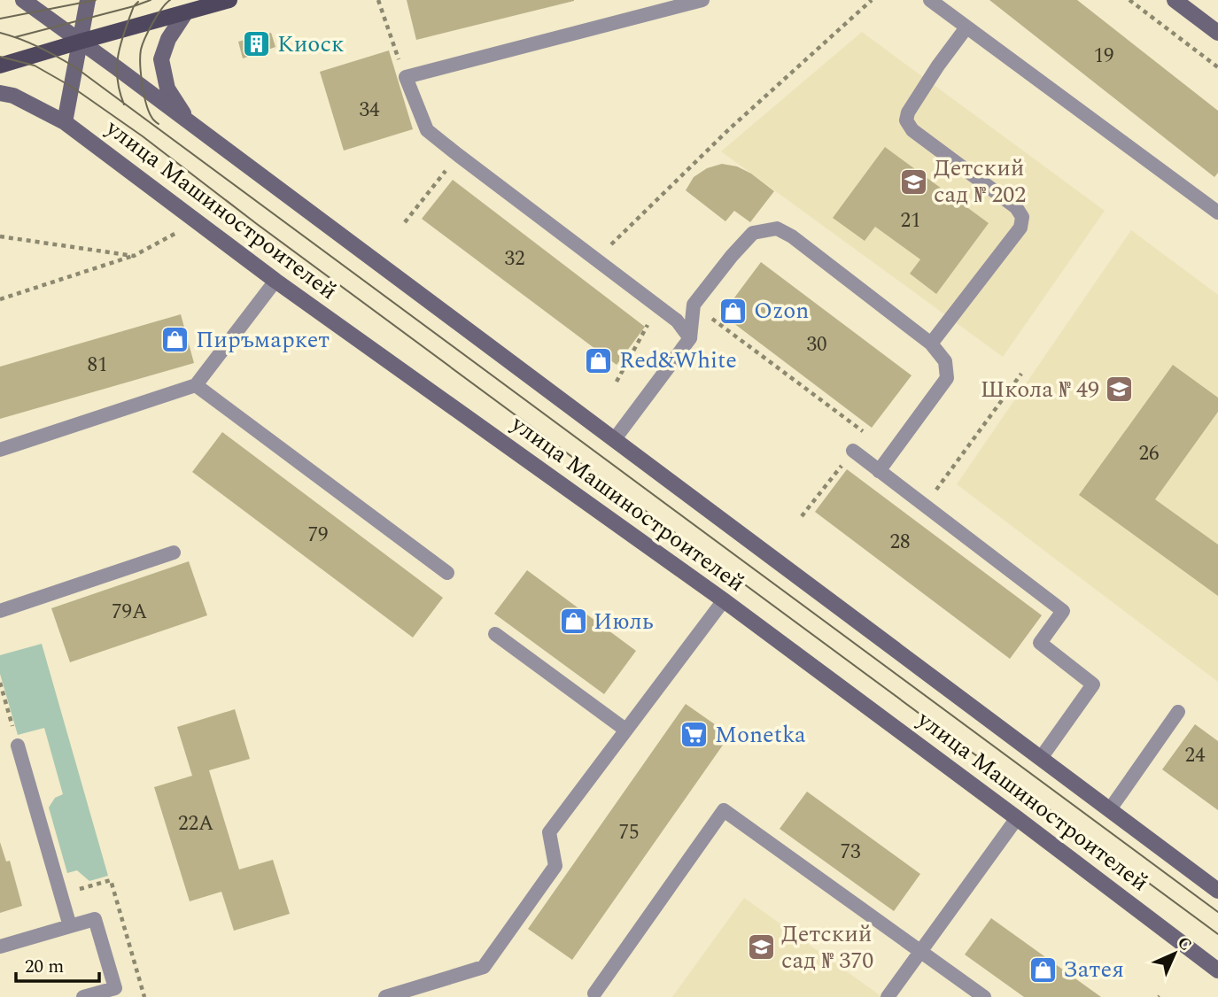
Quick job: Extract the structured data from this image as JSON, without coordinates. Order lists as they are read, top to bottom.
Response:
{
  "streets": {
    "main road": ["улица Машиностроителей"]
  },
  "places": {
    "building": ["Киоск"],
    "school or university": ["Детский сад № 202", "Школа № 49", "Детский сад № 370"],
    "shop": [
      "Ozon",
      "Пиръмаркет",
      "Red&White",
      "Июль",
      "Затея"
    ],
    "supermarket": ["Monetka"]
  },
  "house_numbers": [
    "19",
    "34",
    "21",
    "32",
    "30",
    "81",
    "26",
    "79",
    "28",
    "79А",
    "24",
    "22А",
    "75",
    "73"
  ],
  "scale_bar": "20 m",
  "north": "top right"
}
